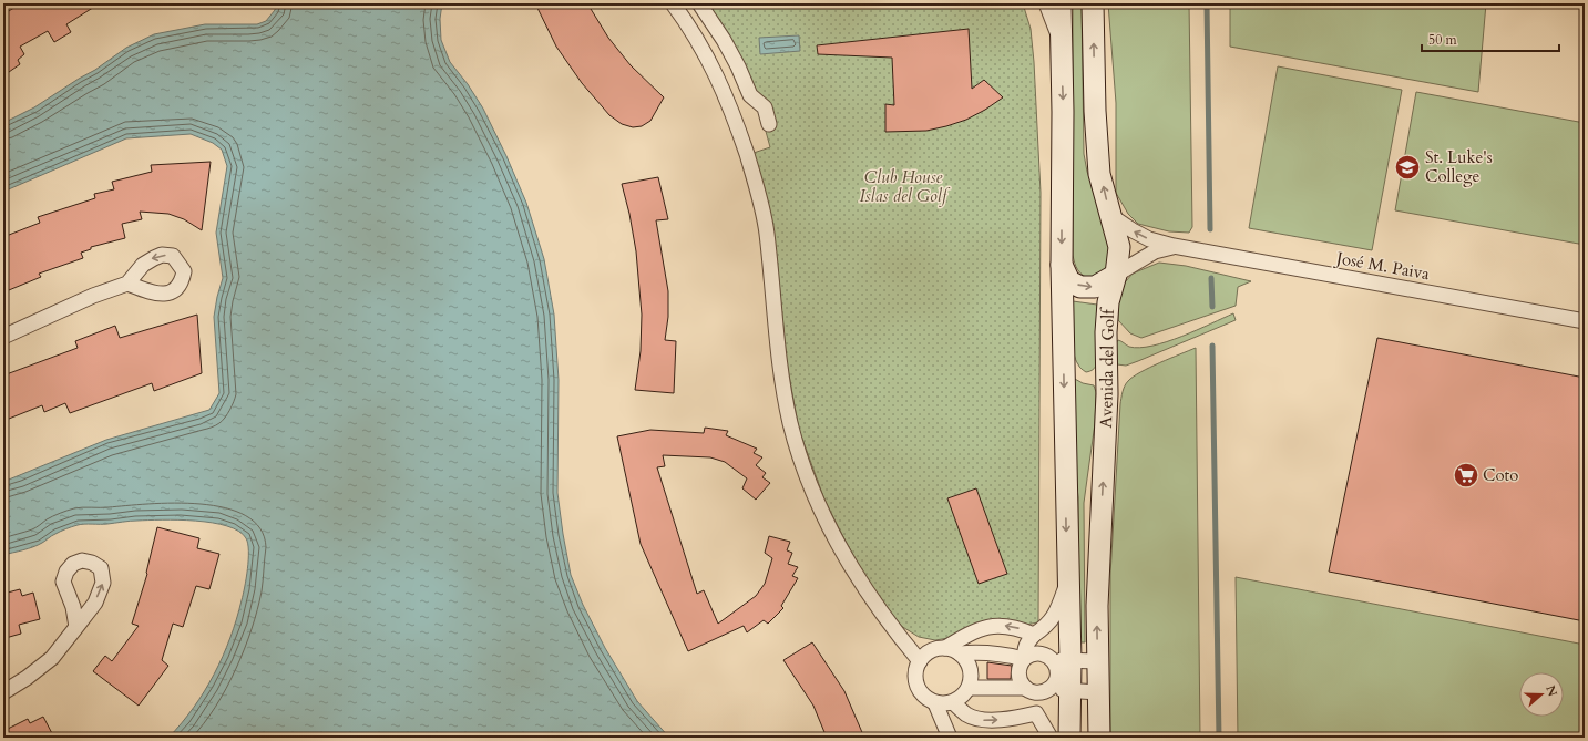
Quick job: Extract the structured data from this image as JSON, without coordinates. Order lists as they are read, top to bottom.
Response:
{
  "streets": {
    "street": ["José M. Paiva", "Avenida del Golf"]
  },
  "crossings": [
    ["José M. Paiva", "Avenida del Golf"]
  ],
  "parks": ["Club House Islas del Golf"],
  "places": {
    "school or university": ["St. Luke's College"],
    "supermarket": ["Coto"]
  },
  "scale_bar": "50 m",
  "north": "right"
}
